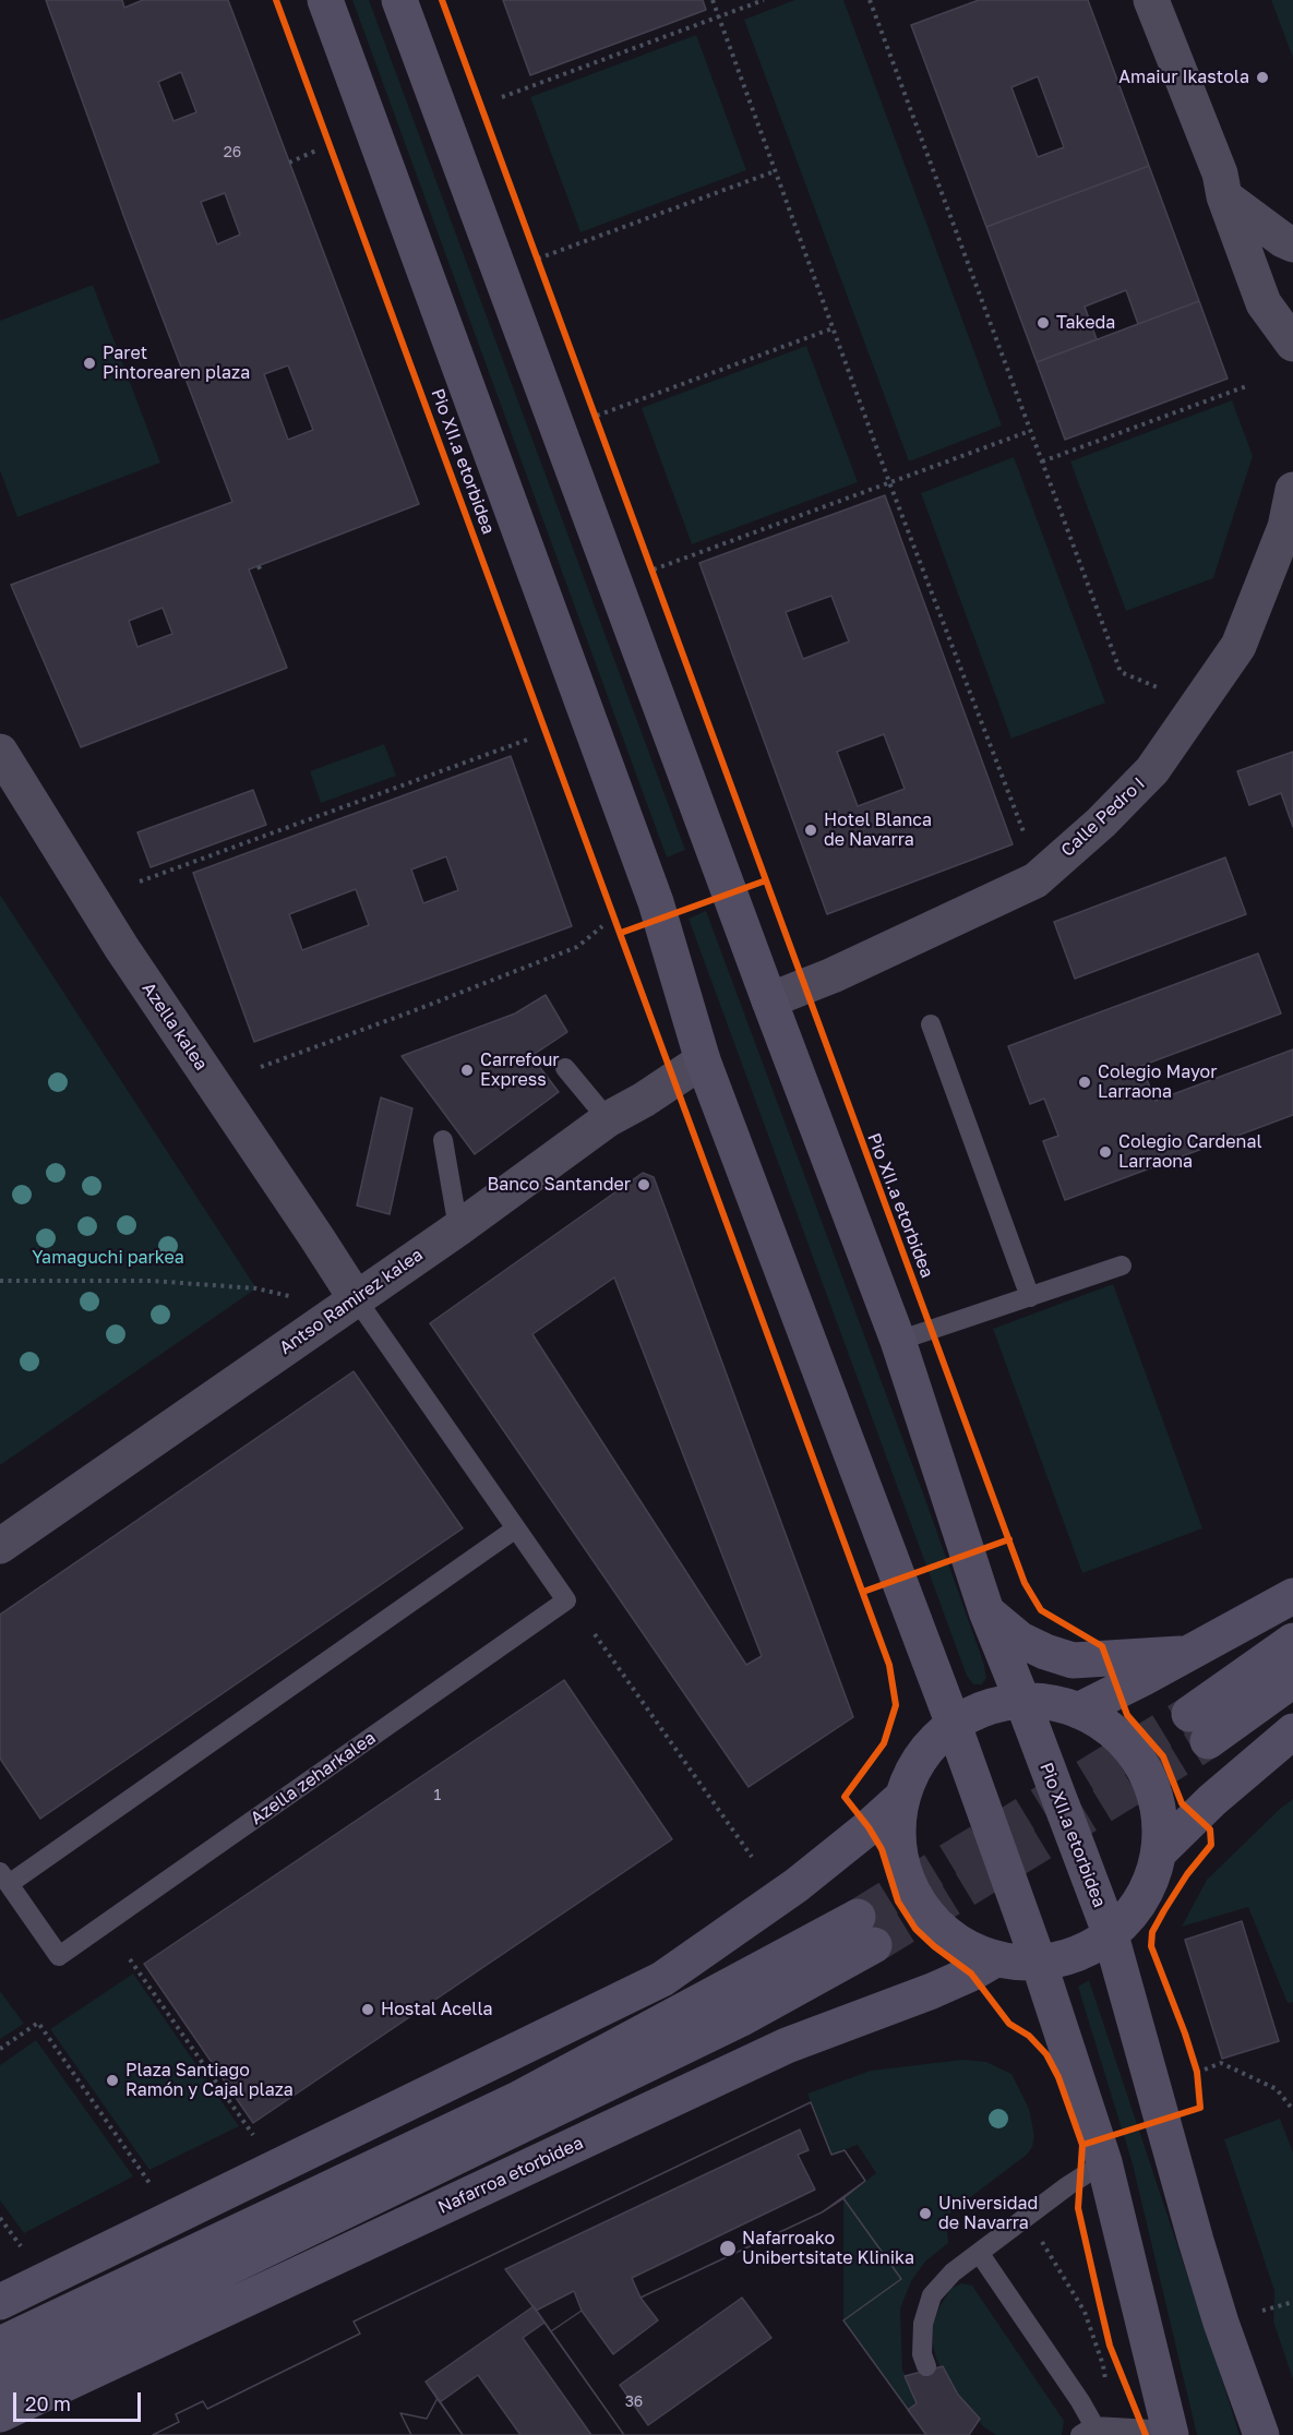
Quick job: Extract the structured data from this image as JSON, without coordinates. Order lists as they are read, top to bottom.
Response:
{
  "streets": {
    "main road": ["Pio XII.a etorbidea", "Nafarroa etorbidea"],
    "street": ["Calle Pedro I", "Azella kalea", "Antso Ramirez kalea"],
    "lane": ["Azella zeharkalea"]
  },
  "crossings": [
    ["Pio XII.a etorbidea", "Calle Pedro I"],
    ["Pio XII.a etorbidea", "Antso Ramirez kalea"],
    ["Azella kalea", "Antso Ramirez kalea"],
    ["Azella kalea", "Azella zeharkalea"],
    ["Antso Ramirez kalea", "Azella zeharkalea"]
  ],
  "parks": ["Yamaguchi parkea"],
  "places": [
    "Amaiur Ikastola",
    "Takeda",
    "Paret Pintorearen plaza",
    "Hotel Blanca de Navarra",
    "Carrefour Express",
    "Colegio Mayor Larraona",
    "Colegio Cardenal Larraona",
    "Banco Santander",
    "Hostal Acella",
    "Plaza Santiago Ramón y Cajal plaza",
    "Universidad de Navarra",
    "Nafarroako Unibertsitate Klinika"
  ],
  "house_numbers": ["26", "1", "36"],
  "scale_bar": "20 m"
}
